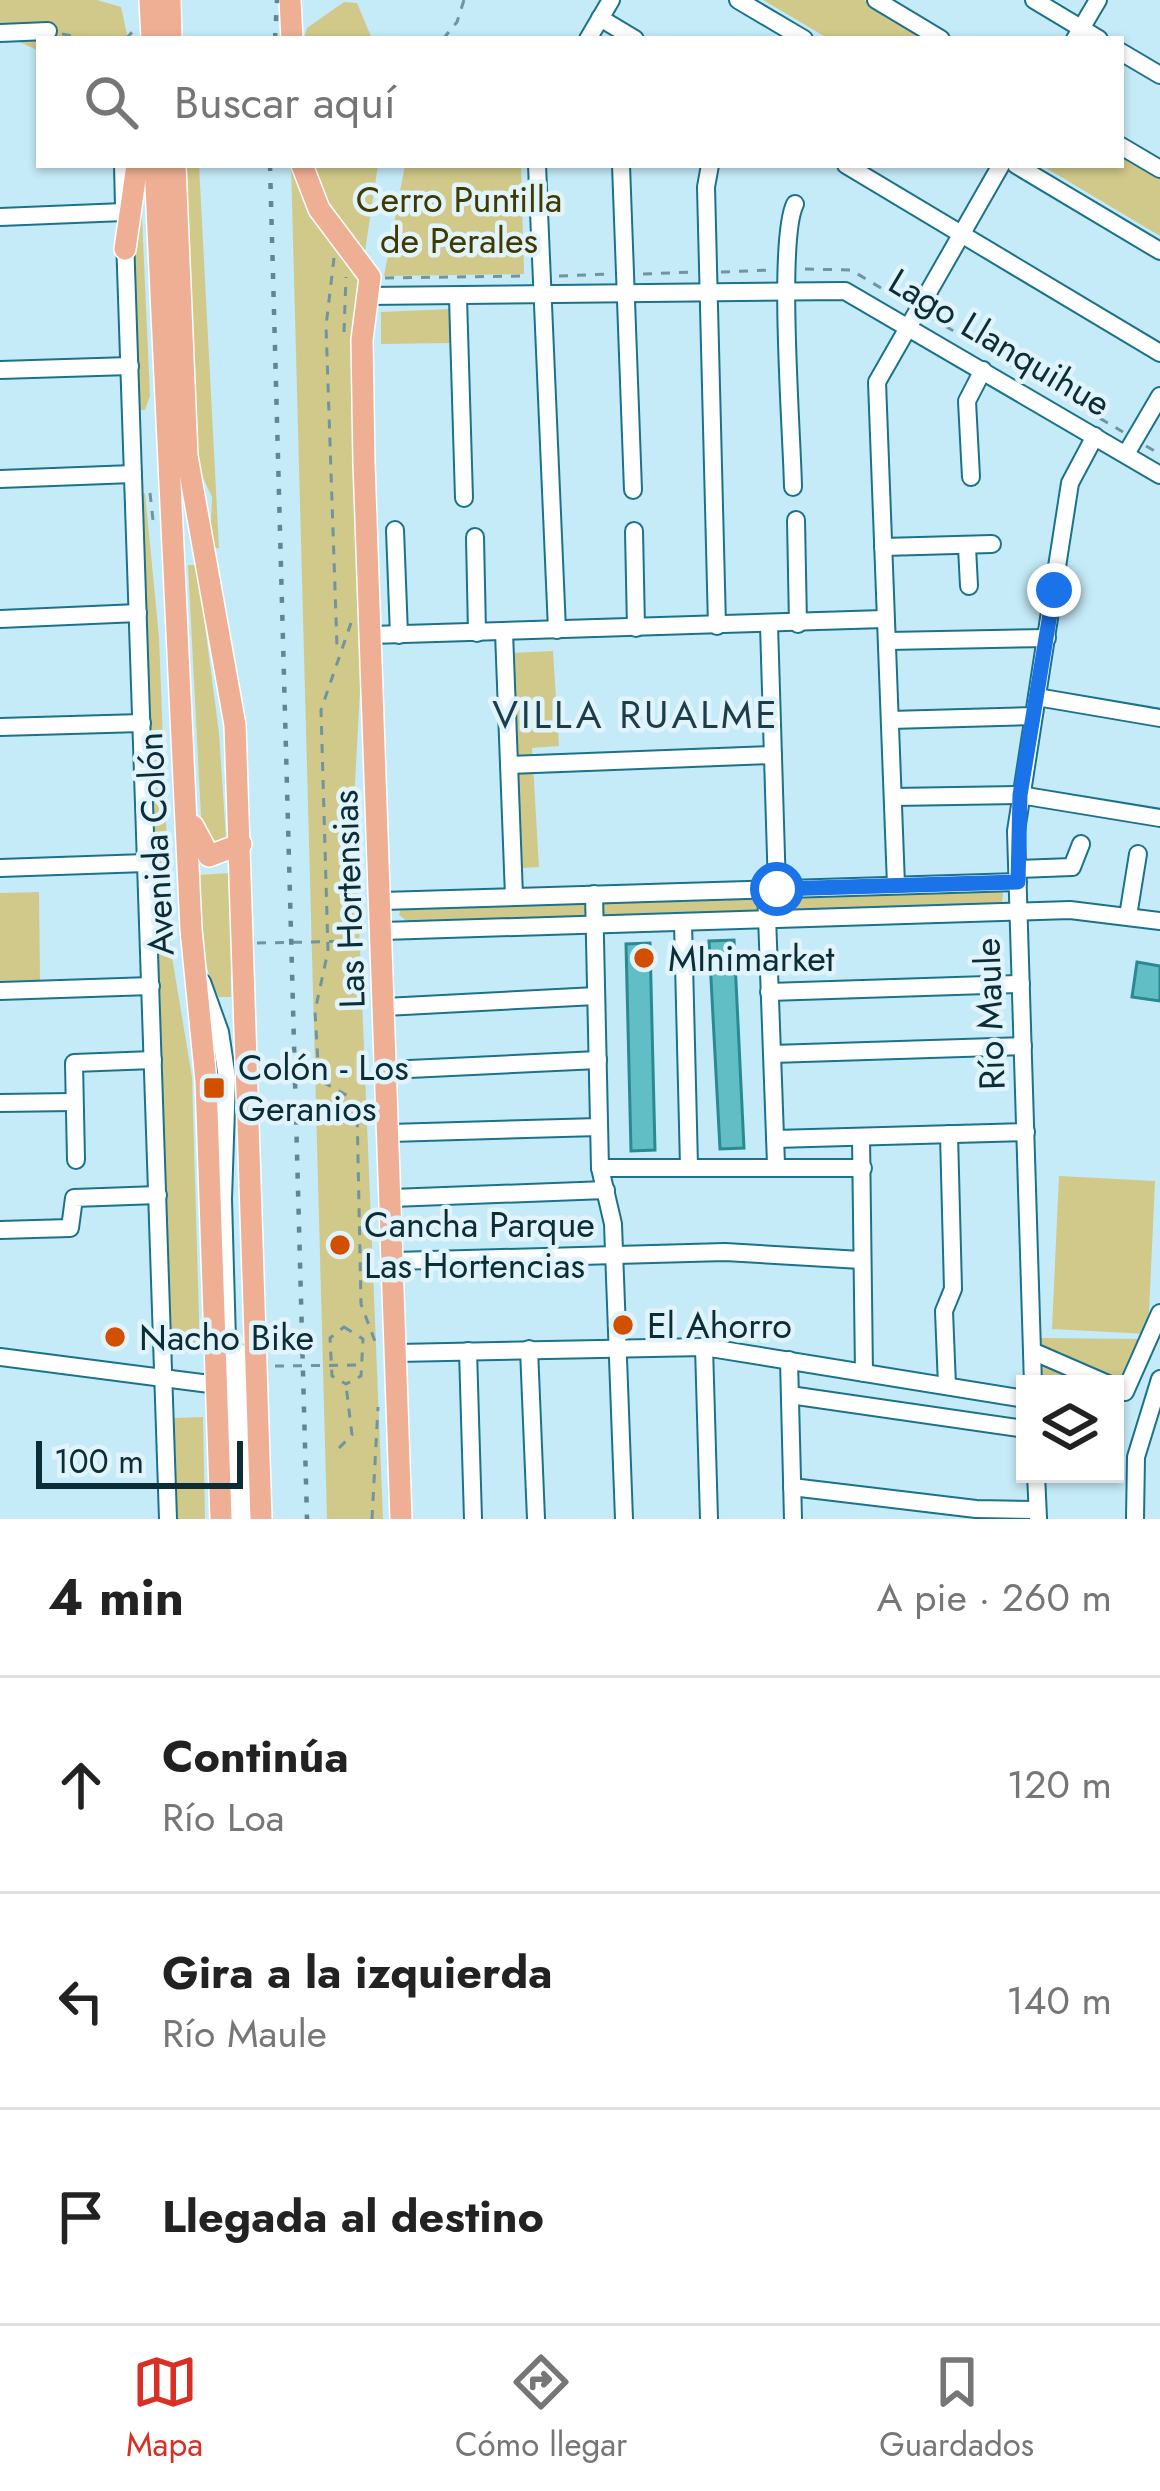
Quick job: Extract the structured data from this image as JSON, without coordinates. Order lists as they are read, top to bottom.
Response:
{
  "streets": {
    "main road": ["Avenida Colón", "Las Hortensias"],
    "street": ["Lago Llanquihue", "Río Maule"]
  },
  "crossings": [
    ["Lago Llanquihue", "Las Hortensias"],
    ["Lago Llanquihue", "Río Maule"]
  ],
  "districts": ["VILLA RUALME"],
  "parks": ["Cerro Puntilla de Perales"],
  "places": {
    "other": [
      "MInimarket",
      "Cancha Parque Las Hortencias",
      "El Ahorro",
      "Nacho Bike"
    ],
    "transit": ["Colón - Los Geranios"]
  },
  "scale_bar": "100 m",
  "page": {
    "search": "Buscar aquí",
    "scale": "100 m",
    "heading": ["4 min", "A pie · 260 m"],
    "list": [
      ["Continúa", "Río Loa", "120 m"],
      ["Gira a la izquierda", "Río Maule", "140 m"],
      "Llegada al destino"
    ],
    "nav": ["Mapa", "Cómo llegar", "Guardados"]
  }
}
